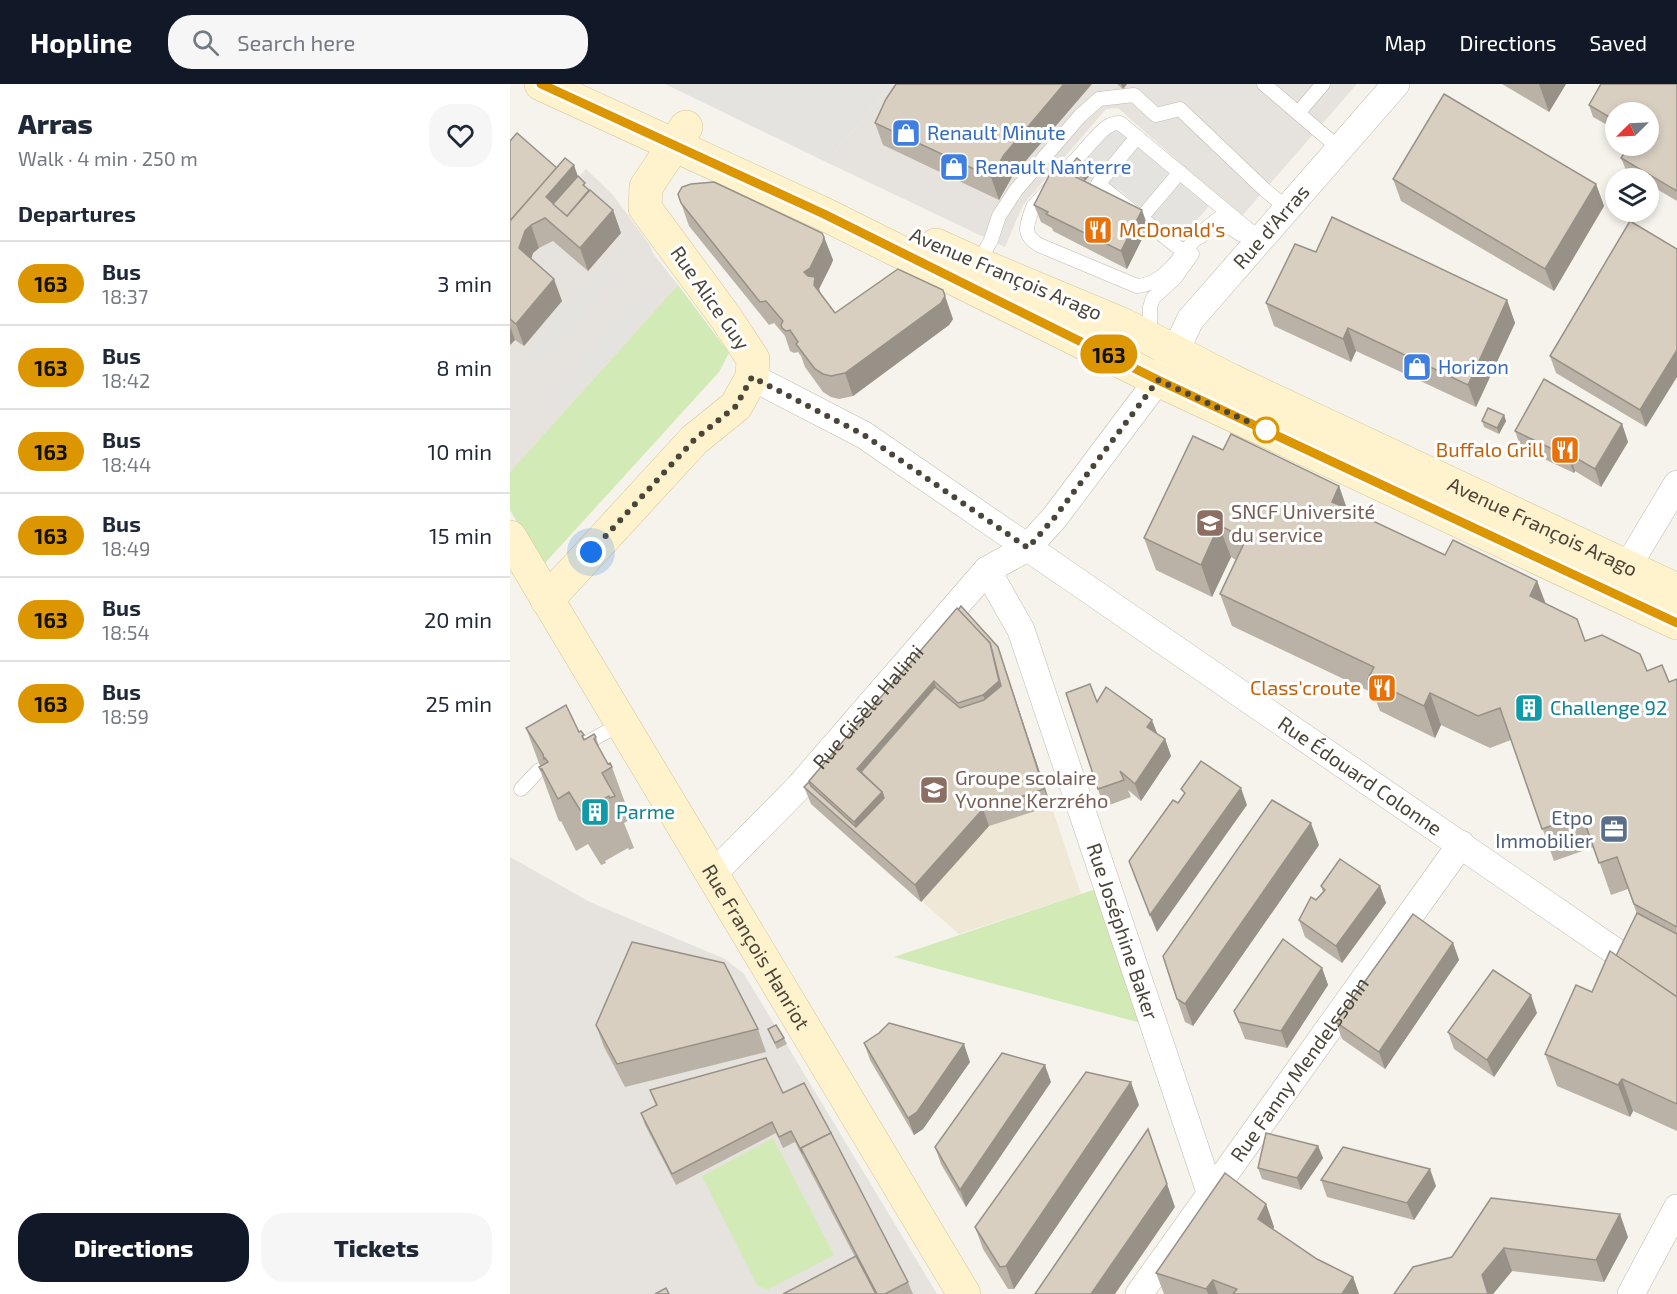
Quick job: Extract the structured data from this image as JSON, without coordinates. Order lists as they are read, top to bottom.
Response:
{
  "streets": {
    "main road": ["Avenue François Arago", "Rue Alice Guy", "Rue François Hanriot"],
    "street": [
      "Rue d'Arras",
      "Rue Gisèle Halimi",
      "Rue Édouard Colonne",
      "Rue Joséphine Baker",
      "Rue Fanny Mendelssohn"
    ]
  },
  "crossings": [
    ["Rue d'Arras", "Avenue François Arago"],
    ["Rue d'Arras", "Rue Gisèle Halimi"],
    ["Rue d'Arras", "Rue Édouard Colonne"],
    ["Avenue François Arago", "Rue Alice Guy"],
    ["Rue Alice Guy", "Rue Édouard Colonne"],
    ["Rue Alice Guy", "Rue François Hanriot"],
    ["Rue Gisèle Halimi", "Rue Édouard Colonne"],
    ["Rue Gisèle Halimi", "Rue Joséphine Baker"],
    ["Rue Gisèle Halimi", "Rue François Hanriot"],
    ["Rue Édouard Colonne", "Rue Fanny Mendelssohn"],
    ["Rue Joséphine Baker", "Rue Fanny Mendelssohn"]
  ],
  "places": {
    "shop": ["Renault Minute", "Renault Nanterre", "Horizon"],
    "restaurant": ["McDonald's", "Buffalo Grill", "Class'croute"],
    "school or university": ["SNCF Université du service", "Groupe scolaire Yvonne Kerzrého"],
    "building": ["Challenge 92", "Parme"],
    "office": ["Etpo Immobilier"]
  },
  "lines": ["bus line 163"],
  "north": "bottom left",
  "page": {
    "header": "Hopline",
    "search": "Search here",
    "nav": ["Map", "Directions", "Saved"],
    "heading": [
      ["Arras", "Walk · 4 min · 250 m"],
      "Departures"
    ],
    "on_map": "163",
    "list": [
      {
        "mark": "163",
        "name": "Bus",
        "note": "18:37",
        "value": "3 min"
      },
      {
        "mark": "163",
        "name": "Bus",
        "note": "18:42",
        "value": "8 min"
      },
      {
        "mark": "163",
        "name": "Bus",
        "note": "18:44",
        "value": "10 min"
      },
      {
        "mark": "163",
        "name": "Bus",
        "note": "18:49",
        "value": "15 min"
      },
      {
        "mark": "163",
        "name": "Bus",
        "note": "18:54",
        "value": "20 min"
      },
      {
        "mark": "163",
        "name": "Bus",
        "note": "18:59",
        "value": "25 min"
      }
    ],
    "buttons": ["Directions", "Tickets"]
  }
}
